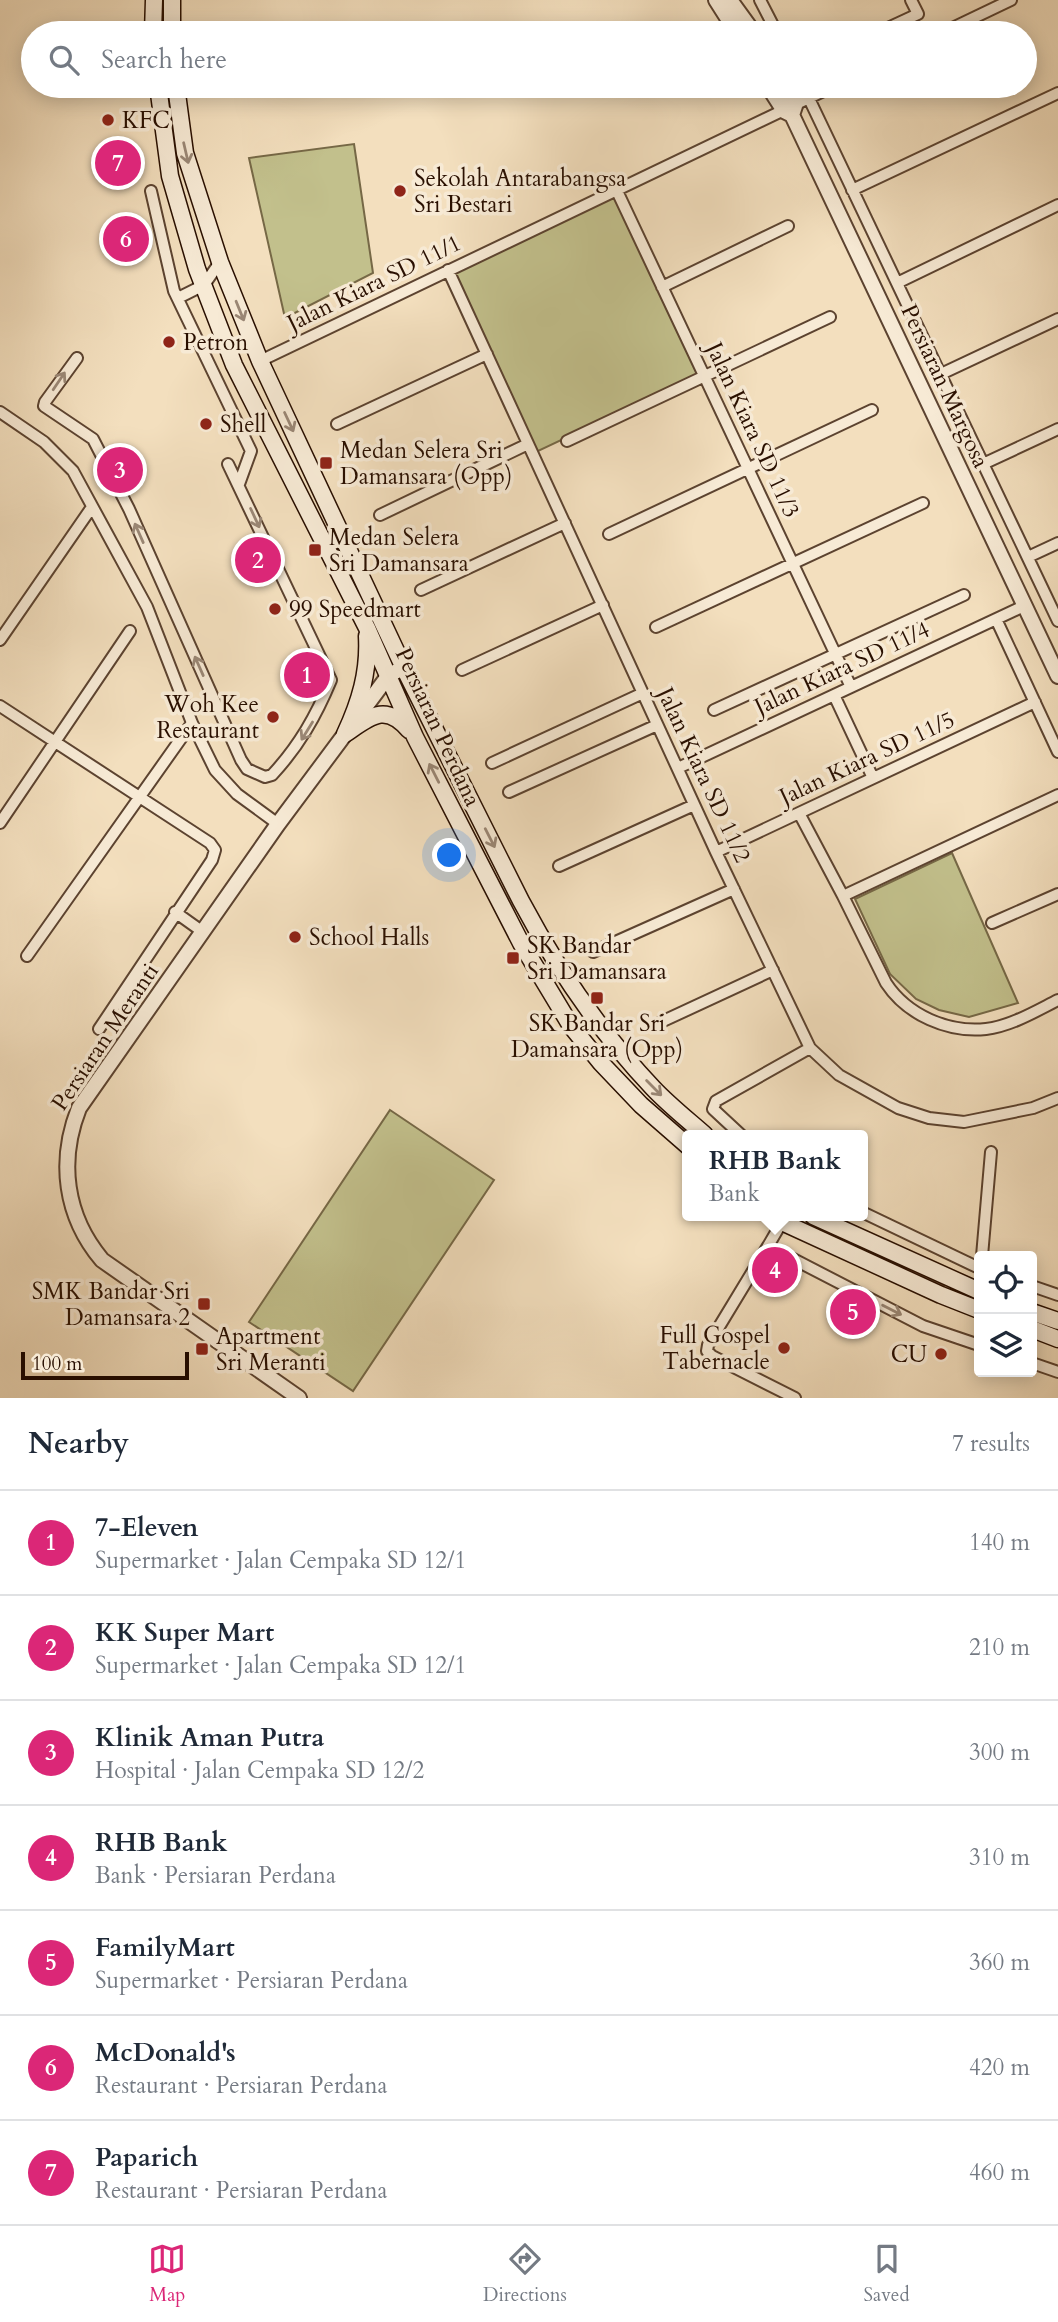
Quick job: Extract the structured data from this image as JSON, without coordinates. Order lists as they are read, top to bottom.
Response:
{
  "streets": {
    "main road": ["Persiaran Perdana"],
    "street": [
      "Jalan Kiara SD 11/1",
      "Persiaran Margosa",
      "Jalan Kiara SD 11/3",
      "Jalan Kiara SD 11/4",
      "Jalan Kiara SD 11/5",
      "Jalan Kiara SD 11/2",
      "Persiaran Meranti"
    ]
  },
  "crossings": [
    ["Jalan Kiara SD 11/1", "Persiaran Margosa"],
    ["Jalan Kiara SD 11/1", "Jalan Kiara SD 11/3"],
    ["Jalan Kiara SD 11/1", "Persiaran Perdana"],
    ["Jalan Kiara SD 11/1", "Jalan Kiara SD 11/2"],
    ["Persiaran Margosa", "Jalan Kiara SD 11/4"],
    ["Jalan Kiara SD 11/3", "Jalan Kiara SD 11/4"],
    ["Jalan Kiara SD 11/4", "Jalan Kiara SD 11/2"],
    ["Persiaran Perdana", "Persiaran Meranti"],
    ["Jalan Kiara SD 11/5", "Jalan Kiara SD 11/2"]
  ],
  "places": {
    "other": [
      "KFC",
      "Sekolah Antarabangsa Sri Bestari",
      "Petron",
      "Shell",
      "99 Speedmart",
      "Woh Kee Restaurant",
      "School Halls",
      "Full Gospel Tabernacle",
      "CU"
    ],
    "transit": [
      "Medan Selera Sri Damansara (Opp)",
      "Medan Selera Sri Damansara",
      "SK Bandar Sri Damansara",
      "SK Bandar Sri Damansara (Opp)",
      "SMK Bandar Sri Damansara 2",
      "Apartment Sri Meranti"
    ]
  },
  "scale_bar": "100 m",
  "page": {
    "search": "Search here",
    "pins": [
      "7",
      "6",
      "3",
      "2",
      "1",
      "4",
      "5"
    ],
    "popup": ["RHB Bank", "Bank"],
    "scale": "100 m",
    "heading": ["Nearby", "7 results"],
    "list": [
      {
        "mark": "1",
        "name": "7-Eleven",
        "note": "Supermarket · Jalan Cempaka SD 12/1",
        "value": "140 m"
      },
      {
        "mark": "2",
        "name": "KK Super Mart",
        "note": "Supermarket · Jalan Cempaka SD 12/1",
        "value": "210 m"
      },
      {
        "mark": "3",
        "name": "Klinik Aman Putra",
        "note": "Hospital · Jalan Cempaka SD 12/2",
        "value": "300 m"
      },
      {
        "mark": "4",
        "name": "RHB Bank",
        "note": "Bank · Persiaran Perdana",
        "value": "310 m"
      },
      {
        "mark": "5",
        "name": "FamilyMart",
        "note": "Supermarket · Persiaran Perdana",
        "value": "360 m"
      },
      {
        "mark": "6",
        "name": "McDonald's",
        "note": "Restaurant · Persiaran Perdana",
        "value": "420 m"
      },
      {
        "mark": "7",
        "name": "Paparich",
        "note": "Restaurant · Persiaran Perdana",
        "value": "460 m"
      }
    ],
    "nav": ["Map", "Directions", "Saved"]
  }
}
